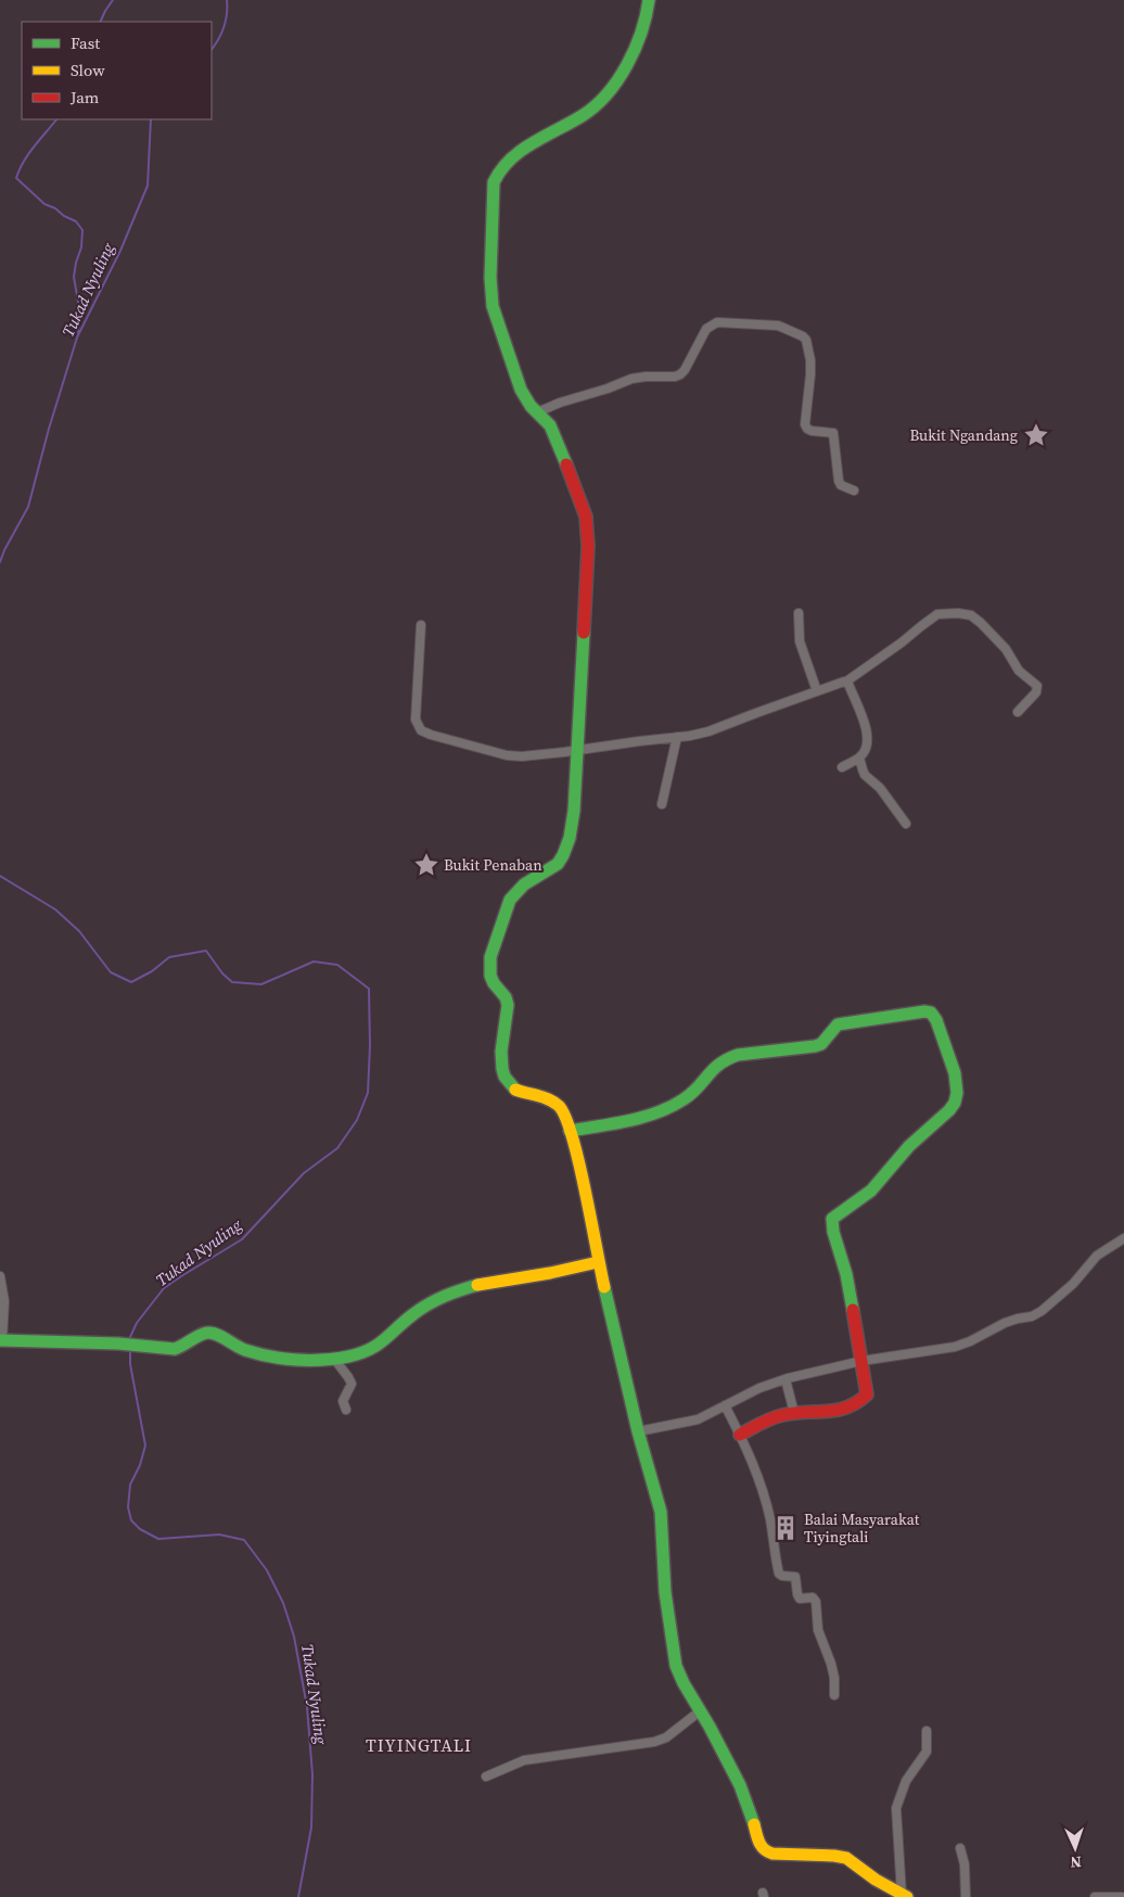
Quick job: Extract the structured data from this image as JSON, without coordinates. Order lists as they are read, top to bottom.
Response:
{
  "districts": ["TIYINGTALI"],
  "water": ["Tukad Nyuling"],
  "places": {
    "place": ["Bukit Ngandang", "Bukit Penaban"],
    "building": ["Balai Masyarakat Tiyingtali"]
  },
  "legend": ["Fast", "Slow", "Jam"],
  "north": "bottom"
}
